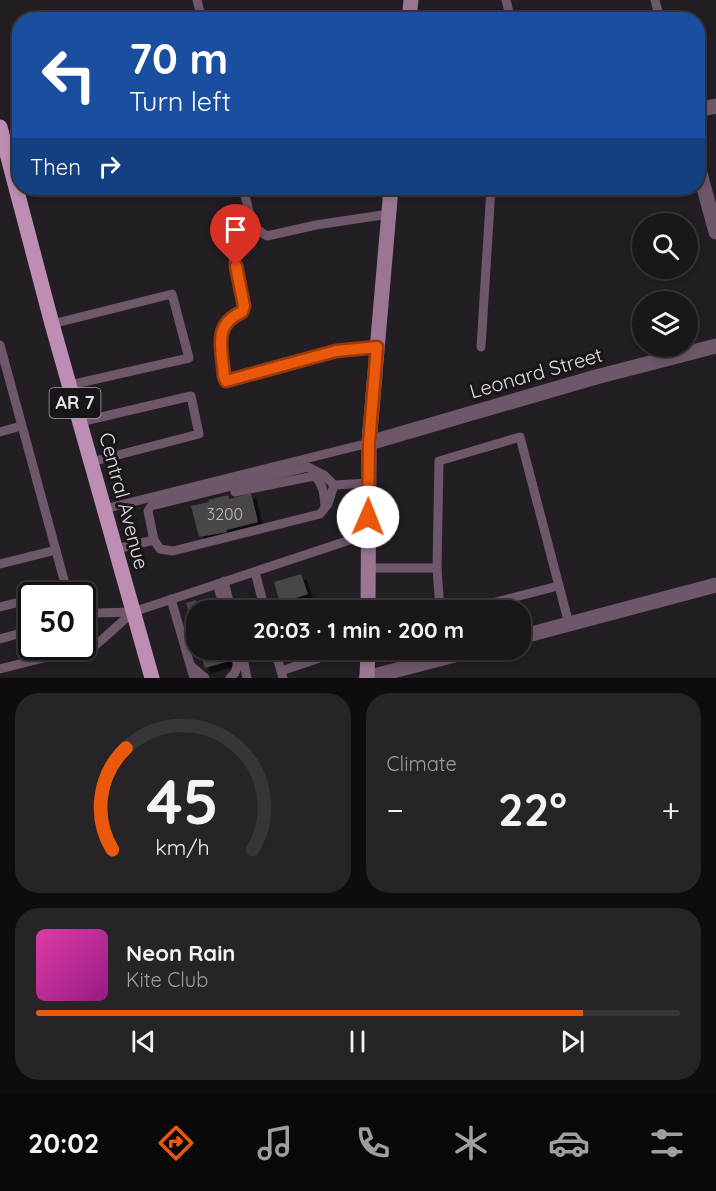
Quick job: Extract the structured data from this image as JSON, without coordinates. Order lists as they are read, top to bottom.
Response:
{
  "streets": {
    "main road": ["AR 7", "Central Avenue"],
    "street": ["Leonard Street"]
  },
  "house_numbers": ["3200"],
  "page": {
    "turn": ["70 m", "Turn left"],
    "then": "Then",
    "limit": "50",
    "trip": "20:03 · 1 min · 200 m",
    "tile": "Climate",
    "heat": ["−", "22°", "+"],
    "song": ["Neon Rain", "Kite Club"],
    "tabs": "20:02",
    "gauge": ["45", "km/h"]
  }
}
